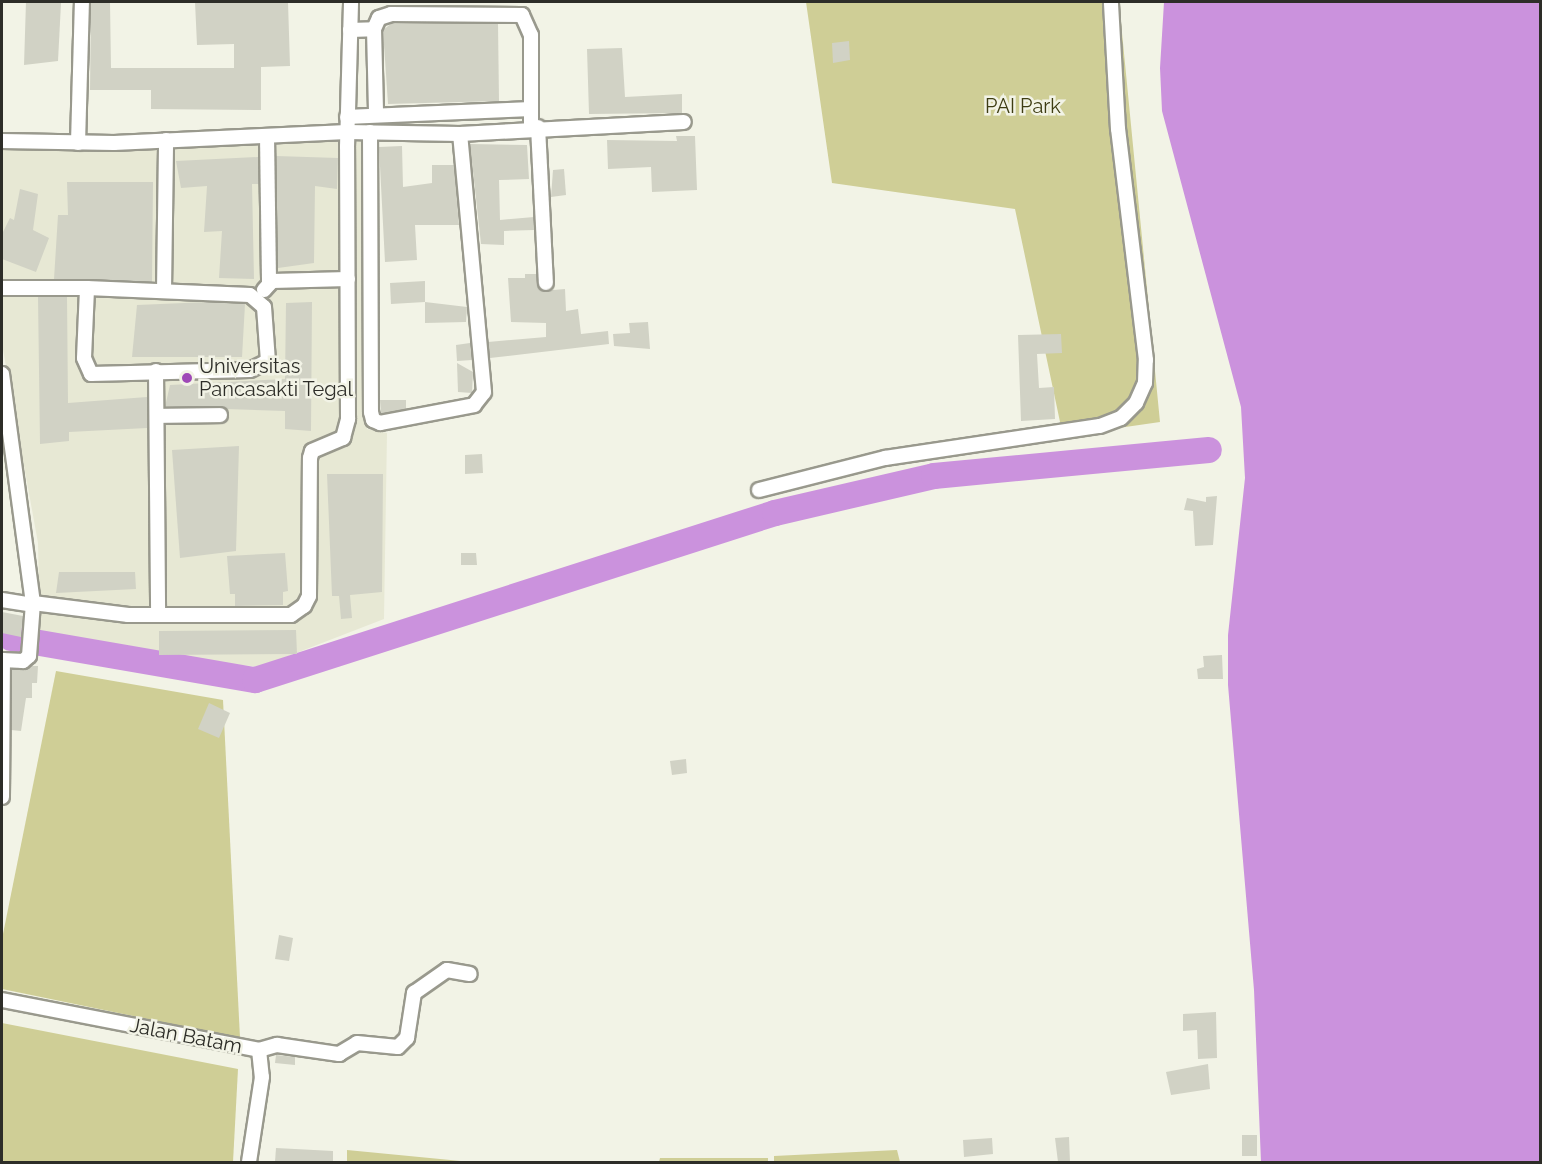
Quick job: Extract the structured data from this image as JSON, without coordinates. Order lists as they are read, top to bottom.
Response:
{
  "streets": {
    "street": ["Jalan Batam"]
  },
  "parks": ["PAI Park"],
  "places": ["Universitas Pancasakti Tegal"]
}
